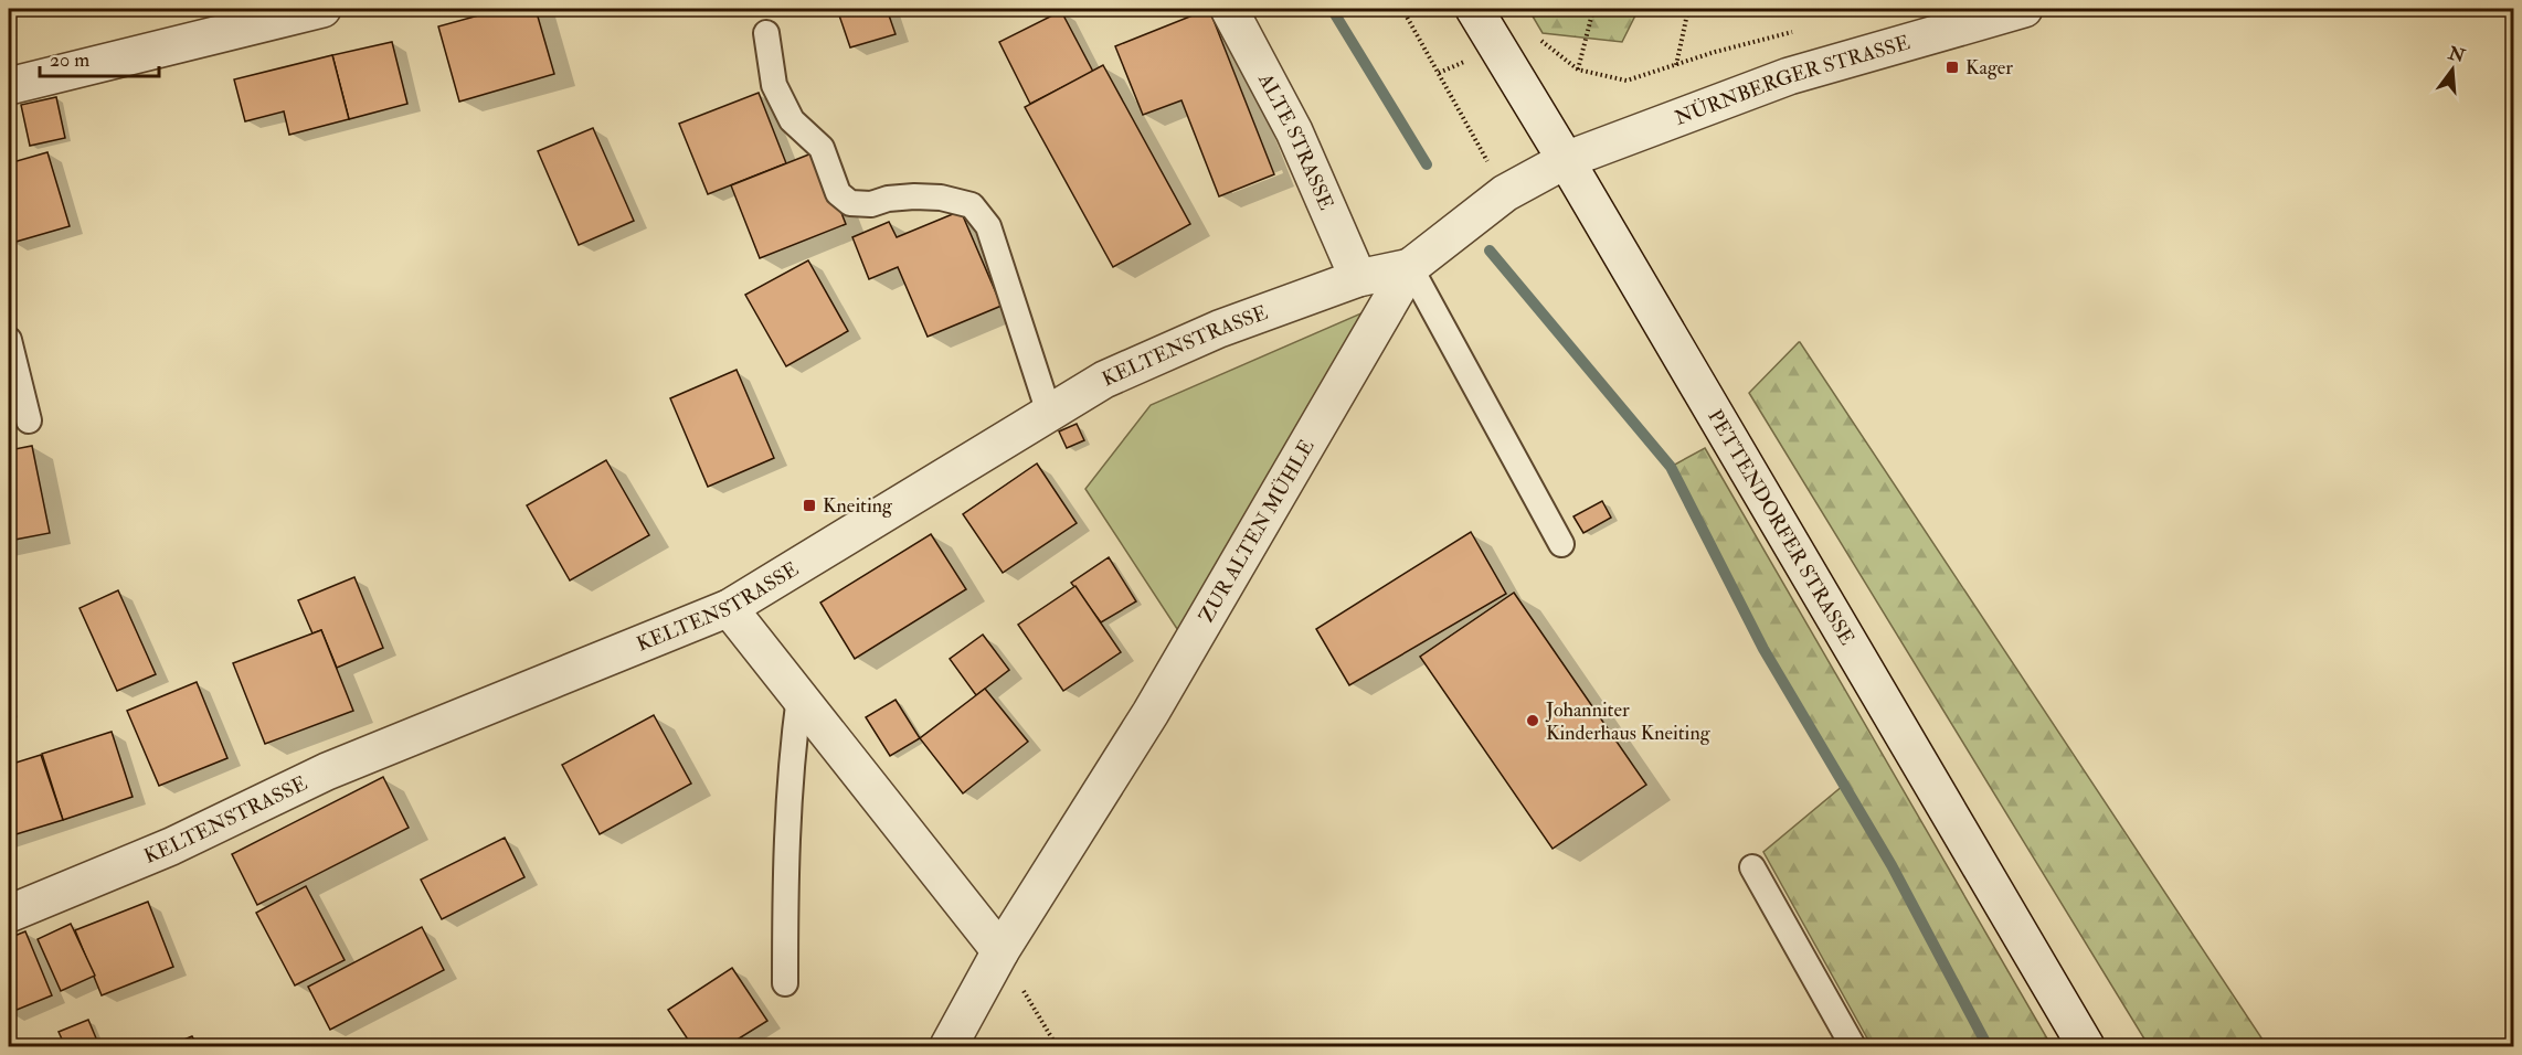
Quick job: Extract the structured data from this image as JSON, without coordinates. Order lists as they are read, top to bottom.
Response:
{
  "streets": {
    "street": [
      "NÜRNBERGER STRASSE",
      "ALTE STRASSE",
      "KELTENSTRASSE",
      "PETTENDORFER STRASSE",
      "ZUR ALTEN MÜHLE"
    ]
  },
  "crossings": [
    ["NÜRNBERGER STRASSE", "PETTENDORFER STRASSE"],
    ["NÜRNBERGER STRASSE", "ZUR ALTEN MÜHLE"],
    ["ALTE STRASSE", "KELTENSTRASSE"],
    ["KELTENSTRASSE", "ZUR ALTEN MÜHLE"],
    ["PETTENDORFER STRASSE", "ZUR ALTEN MÜHLE"]
  ],
  "places": {
    "transit": ["Kager", "Kneiting"],
    "other": ["Johanniter Kinderhaus Kneiting"]
  },
  "scale_bar": "20 m",
  "north": "top"
}
